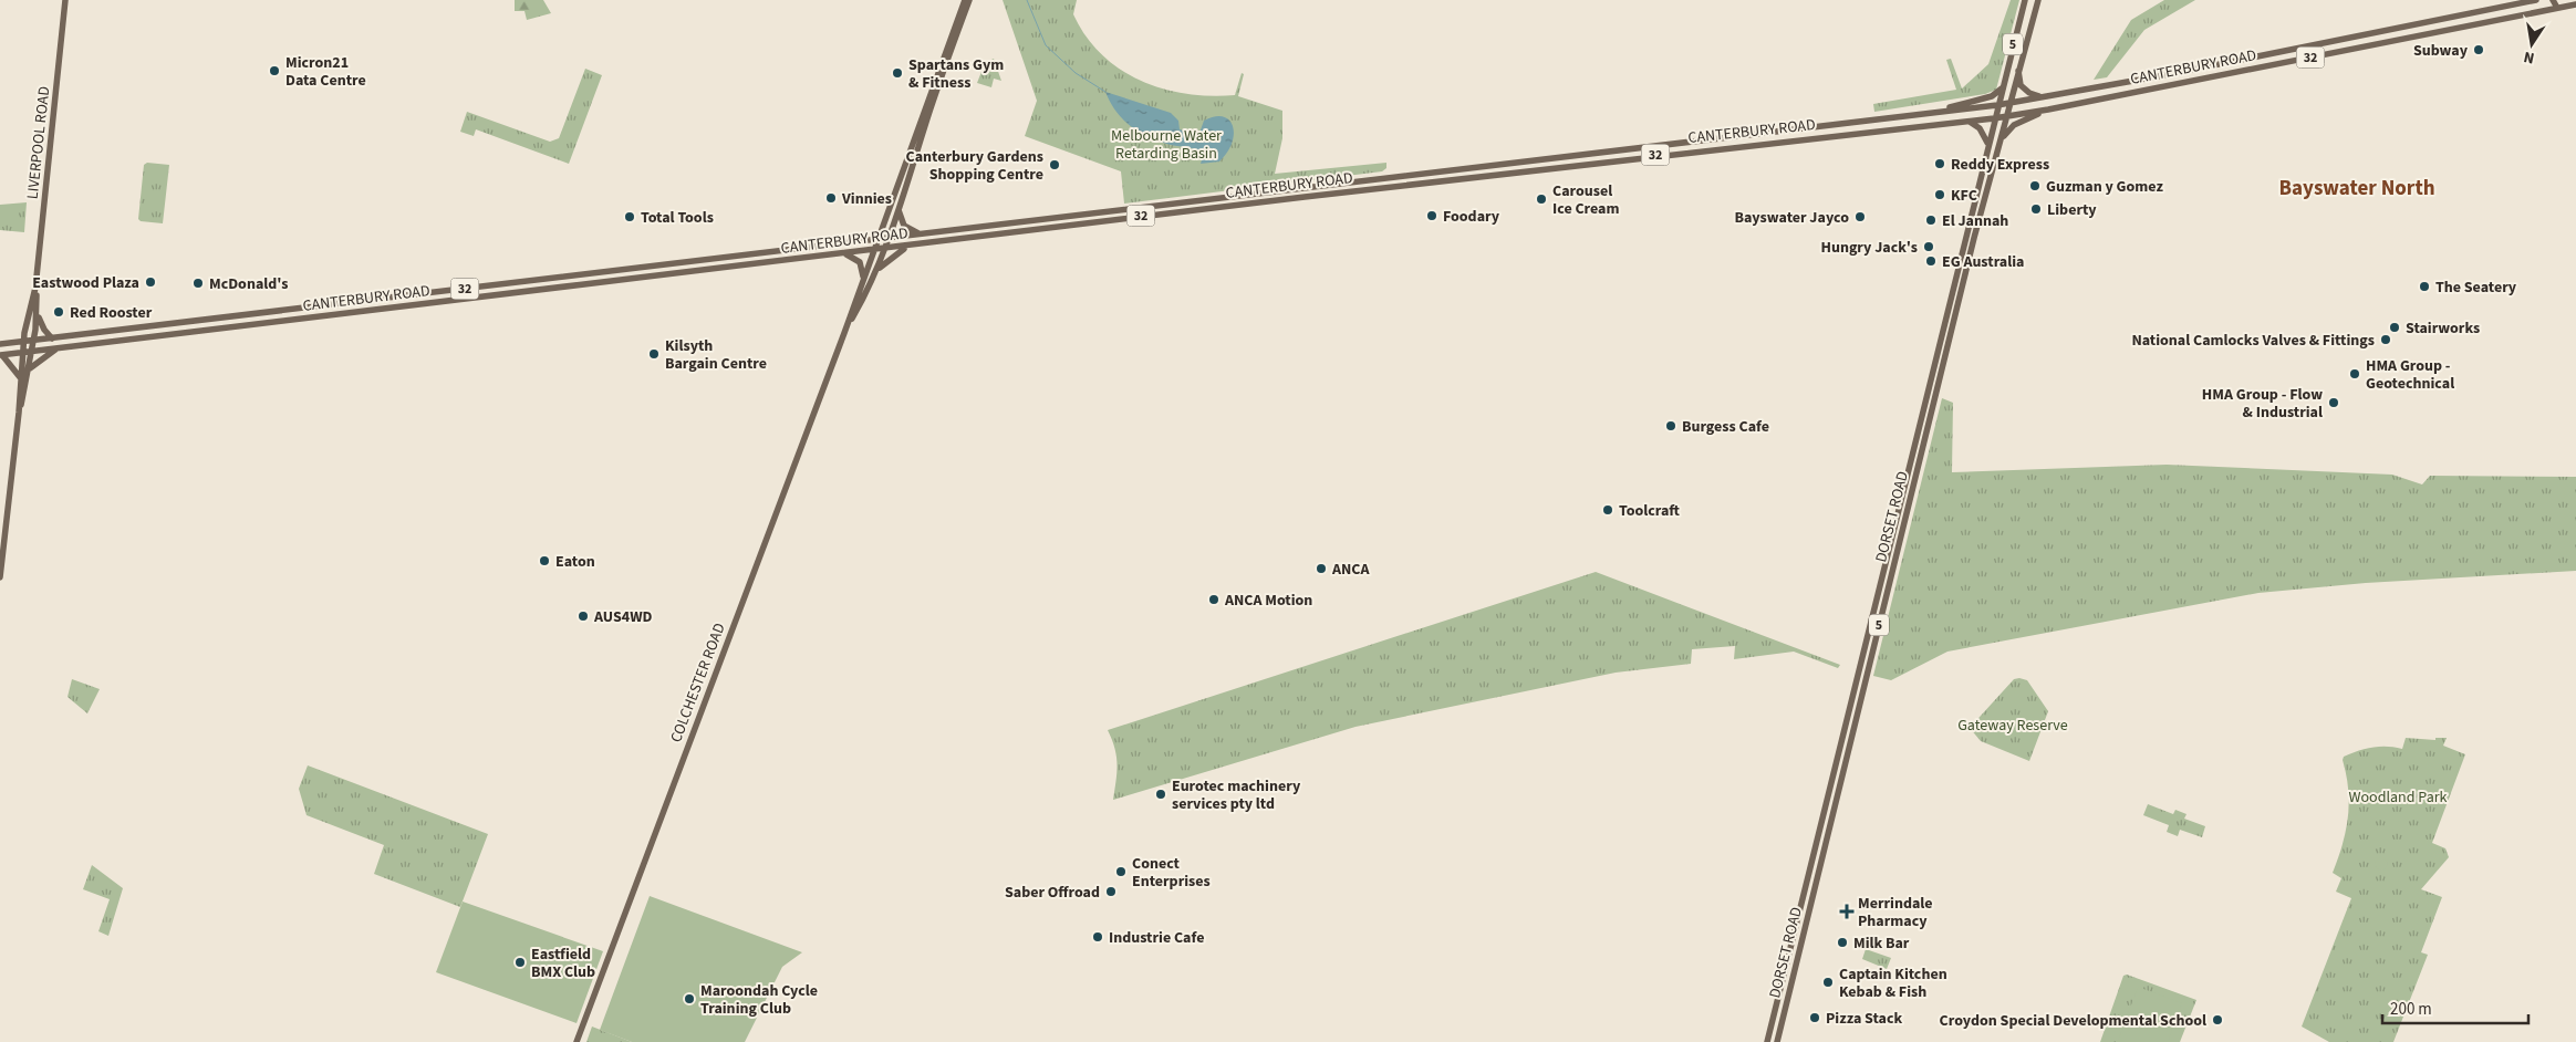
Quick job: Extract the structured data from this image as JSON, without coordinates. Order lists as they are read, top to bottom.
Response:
{
  "streets": {
    "main road": [
      "5",
      "32",
      "CANTERBURY ROAD",
      "LIVERPOOL ROAD",
      "DORSET ROAD",
      "COLCHESTER ROAD"
    ]
  },
  "crossings": [
    ["CANTERBURY ROAD", "LIVERPOOL ROAD"],
    ["CANTERBURY ROAD", "DORSET ROAD"],
    ["CANTERBURY ROAD", "COLCHESTER ROAD"]
  ],
  "districts": ["Bayswater North"],
  "parks": ["Melbourne Water Retarding Basin", "Gateway Reserve", "Woodland Park"],
  "places": {
    "other": [
      "Subway",
      "Micron21 Data Centre",
      "Spartans Gym & Fitness",
      "Reddy Express",
      "Canterbury Gardens Shopping Centre",
      "Guzman y Gomez",
      "KFC",
      "Vinnies",
      "Carousel Ice Cream",
      "Liberty",
      "Foodary",
      "Total Tools",
      "Bayswater Jayco",
      "El Jannah",
      "Hungry Jack's",
      "EG Australia",
      "Eastwood Plaza",
      "McDonald's",
      "The Seatery",
      "Red Rooster",
      "Stairworks",
      "National Camlocks Valves & Fittings",
      "Kilsyth Bargain Centre",
      "HMA Group - Geotechnical",
      "HMA Group - Flow & Industrial",
      "Burgess Cafe",
      "Toolcraft",
      "Eaton",
      "ANCA",
      "ANCA Motion",
      "AUS4WD",
      "Eurotec machinery services pty ltd",
      "Conect Enterprises",
      "Saber Offroad",
      "Industrie Cafe",
      "Milk Bar",
      "Eastfield BMX Club",
      "Captain Kitchen Kebab & Fish",
      "Maroondah Cycle Training Club",
      "Pizza Stack",
      "Croydon Special Developmental School"
    ],
    "health": ["Merrindale Pharmacy"]
  },
  "scale_bar": "200 m",
  "north": "bottom"
}
